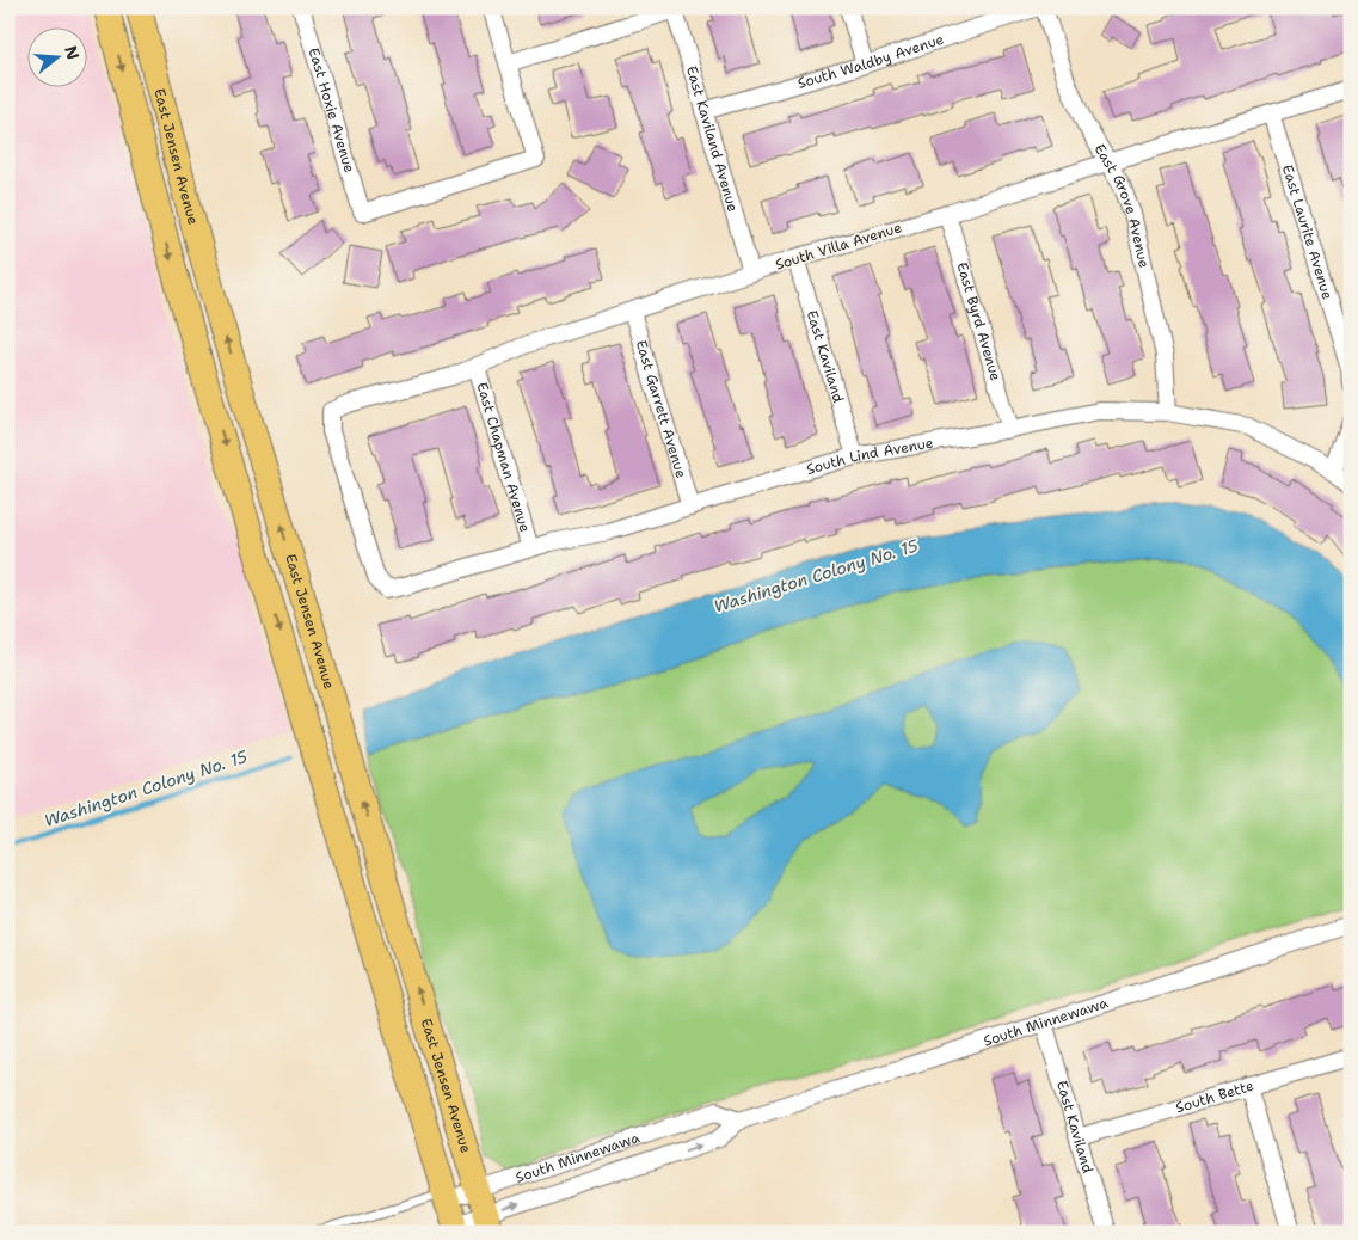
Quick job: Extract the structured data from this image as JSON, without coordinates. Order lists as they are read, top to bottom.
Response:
{
  "streets": {
    "main road": ["East Jensen Avenue"],
    "street": [
      "South Waldby Avenue",
      "East Hoxie Avenue",
      "East Kaviland Avenue",
      "East Grove Avenue",
      "East Laurite Avenue",
      "South Villa Avenue",
      "East Byrd Avenue",
      "East Kaviland",
      "East Garrett Avenue",
      "South Lind Avenue",
      "East Chapman Avenue",
      "South Minnewawa",
      "South Bette"
    ]
  },
  "crossings": [
    ["South Waldby Avenue", "East Kaviland Avenue"],
    ["East Kaviland Avenue", "South Villa Avenue"],
    ["East Jensen Avenue", "South Minnewawa"],
    ["East Grove Avenue", "South Villa Avenue"],
    ["East Grove Avenue", "South Lind Avenue"],
    ["East Laurite Avenue", "South Villa Avenue"],
    ["South Villa Avenue", "East Byrd Avenue"],
    ["South Villa Avenue", "East Kaviland"],
    ["South Villa Avenue", "East Garrett Avenue"],
    ["South Villa Avenue", "South Lind Avenue"],
    ["South Villa Avenue", "East Chapman Avenue"],
    ["East Byrd Avenue", "South Lind Avenue"],
    ["East Kaviland", "South Lind Avenue"],
    ["East Kaviland", "South Minnewawa"],
    ["East Kaviland", "South Bette"],
    ["East Garrett Avenue", "South Lind Avenue"],
    ["South Lind Avenue", "East Chapman Avenue"]
  ],
  "water": ["Washington Colony No. 15"],
  "north": "right"
}
